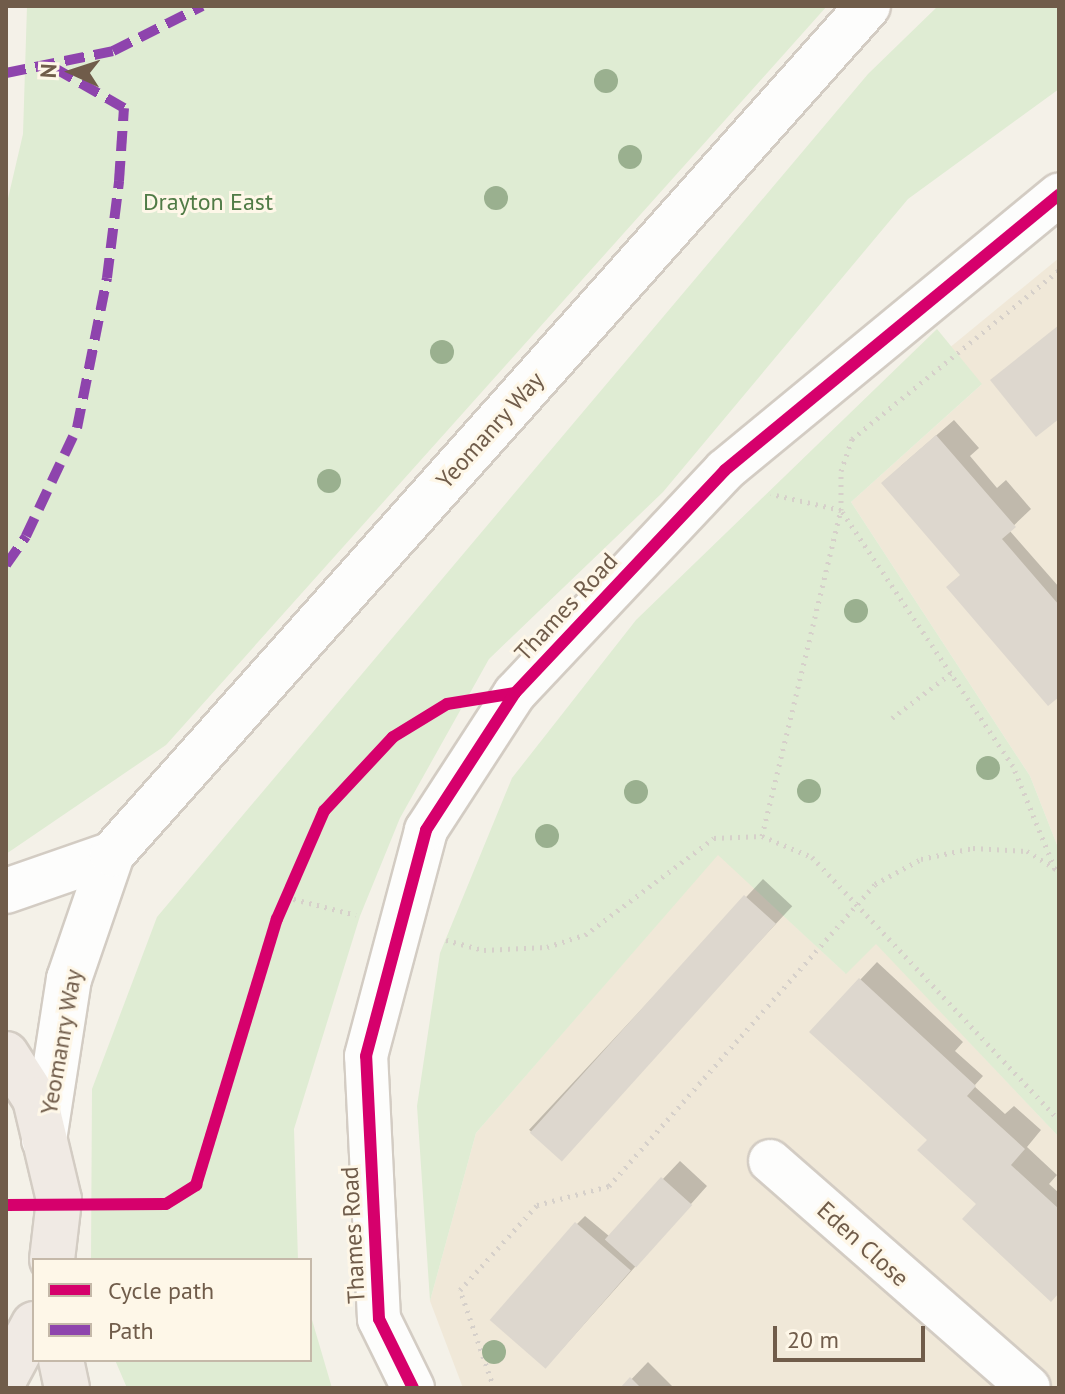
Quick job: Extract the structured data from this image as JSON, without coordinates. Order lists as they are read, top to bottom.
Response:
{
  "streets": {
    "street": ["Yeomanry Way", "Thames Road", "Eden Close"]
  },
  "parks": ["Drayton East"],
  "legend": ["Cycle path", "Path"],
  "scale_bar": "20 m",
  "north": "left"
}
